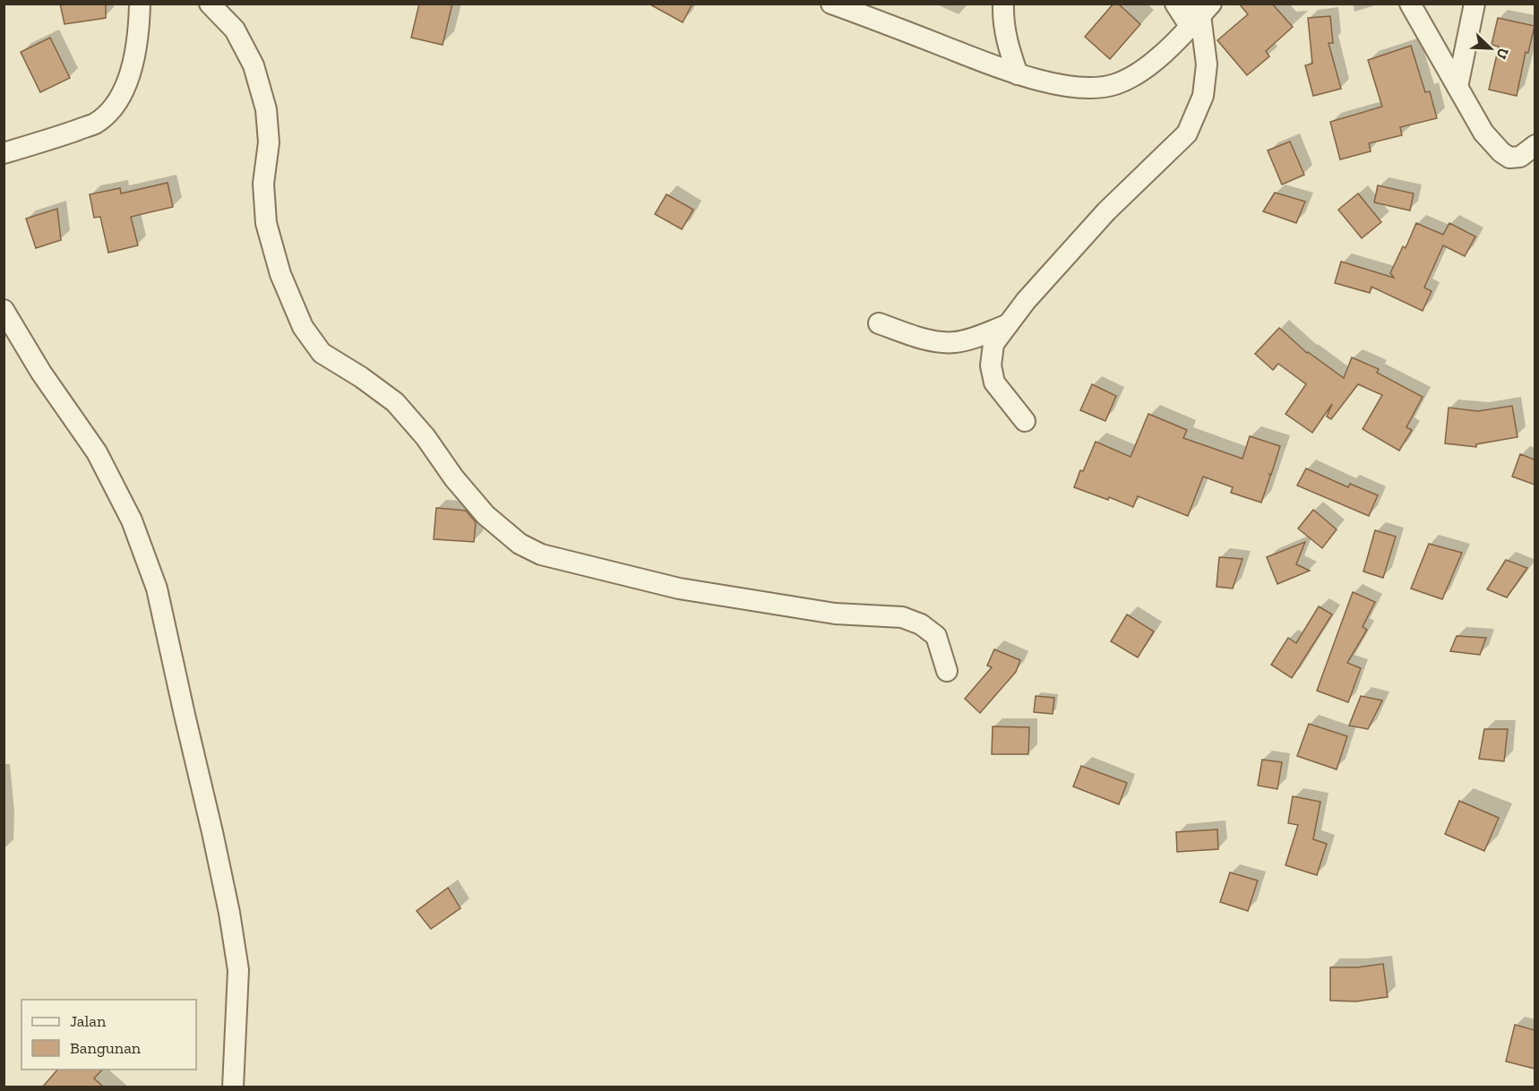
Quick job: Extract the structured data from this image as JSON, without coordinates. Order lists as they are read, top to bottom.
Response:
{
  "legend": ["Jalan", "Bangunan"],
  "north": "bottom right"
}
